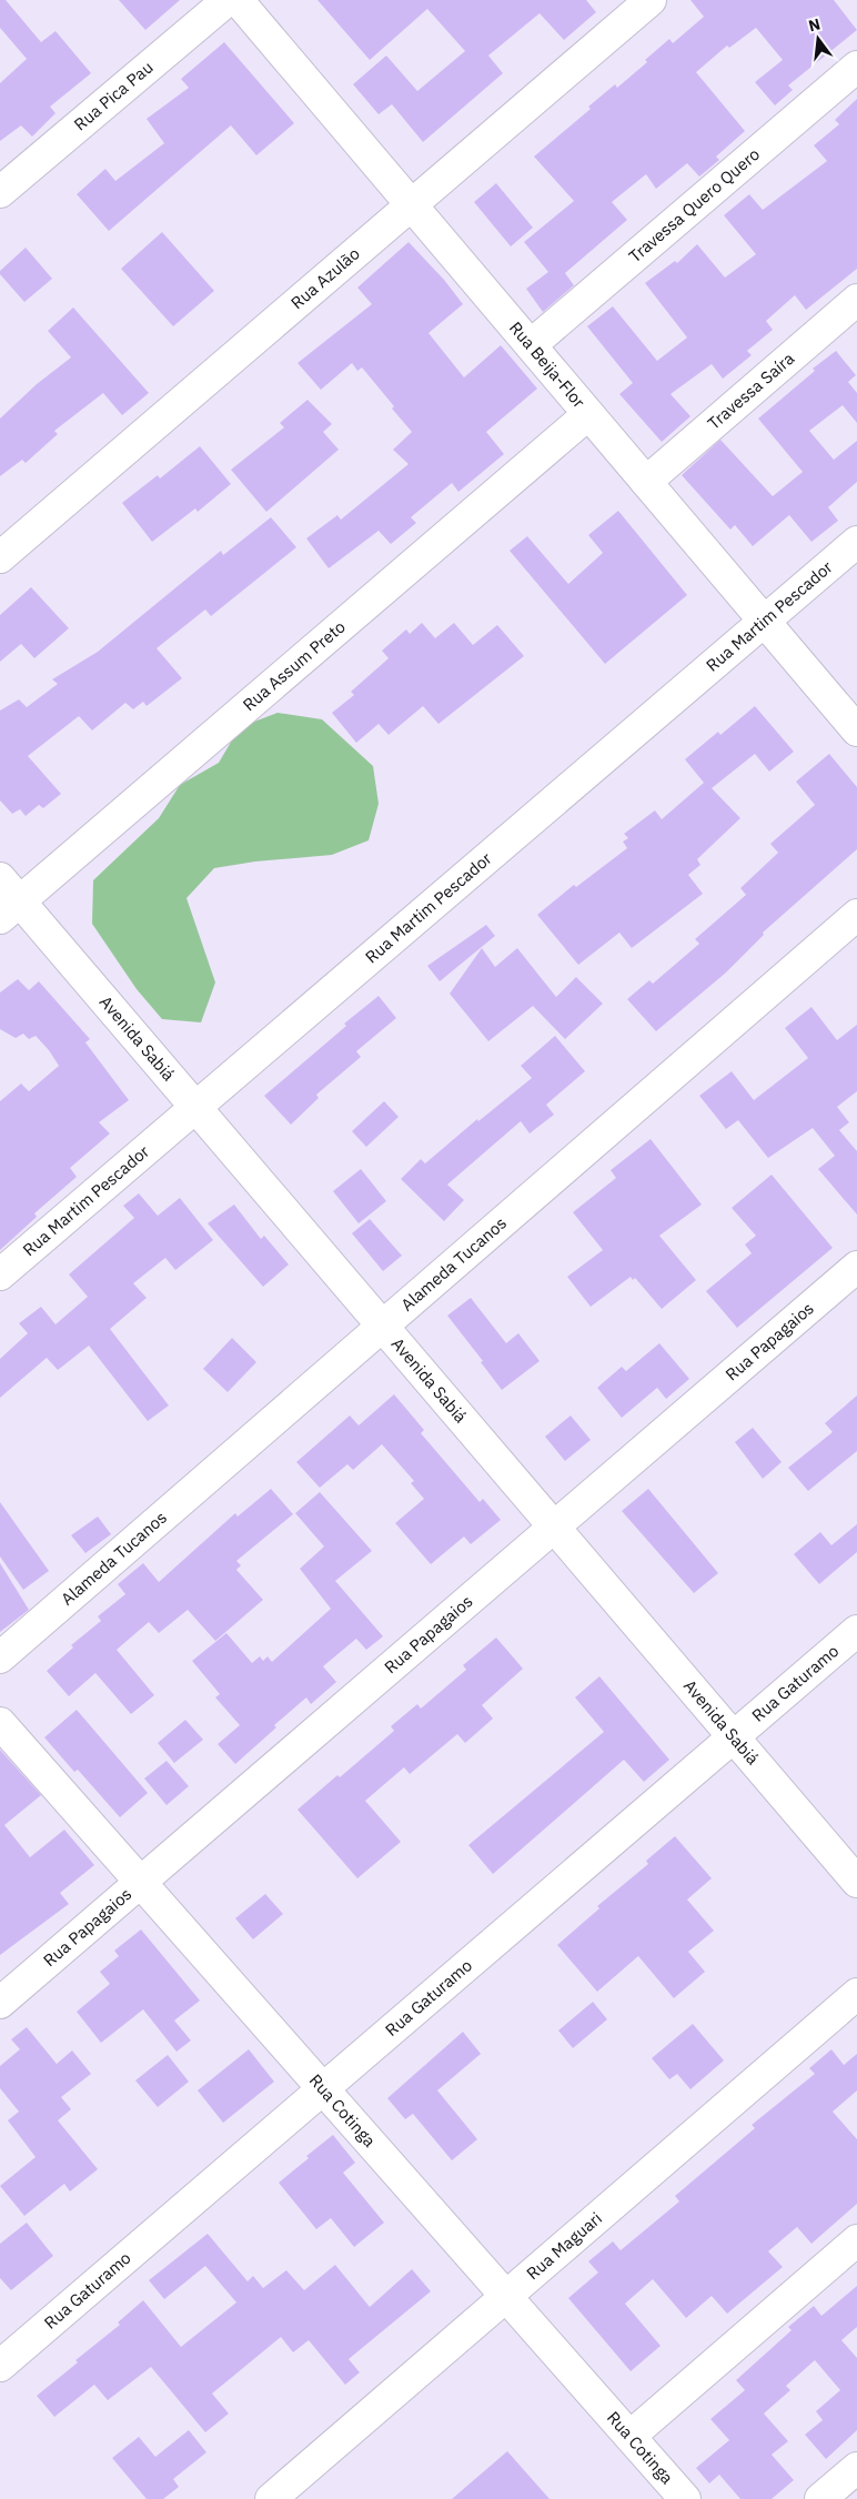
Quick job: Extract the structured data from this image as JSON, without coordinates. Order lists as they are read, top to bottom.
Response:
{
  "streets": {
    "street": [
      "Rua Pica Pau",
      "Travessa Quero Quero",
      "Rua Azulão",
      "Rua Beija-Flor",
      "Travessa Saíra",
      "Rua Martim Pescador",
      "Rua Assum Preto",
      "Avenida Sabiá",
      "Alameda Tucanos",
      "Rua Papagaios",
      "Rua Gaturamo",
      "Rua Cotinga",
      "Rua Maguari"
    ]
  },
  "crossings": [
    ["Travessa Quero Quero", "Rua Beija-Flor"],
    ["Rua Azulão", "Rua Beija-Flor"],
    ["Rua Beija-Flor", "Travessa Saíra"],
    ["Rua Beija-Flor", "Rua Martim Pescador"],
    ["Rua Beija-Flor", "Rua Assum Preto"],
    ["Rua Martim Pescador", "Avenida Sabiá"],
    ["Rua Assum Preto", "Avenida Sabiá"],
    ["Avenida Sabiá", "Alameda Tucanos"],
    ["Avenida Sabiá", "Rua Papagaios"],
    ["Avenida Sabiá", "Rua Gaturamo"],
    ["Rua Papagaios", "Rua Cotinga"],
    ["Rua Gaturamo", "Rua Cotinga"],
    ["Rua Cotinga", "Rua Maguari"]
  ],
  "north": "top"
}
